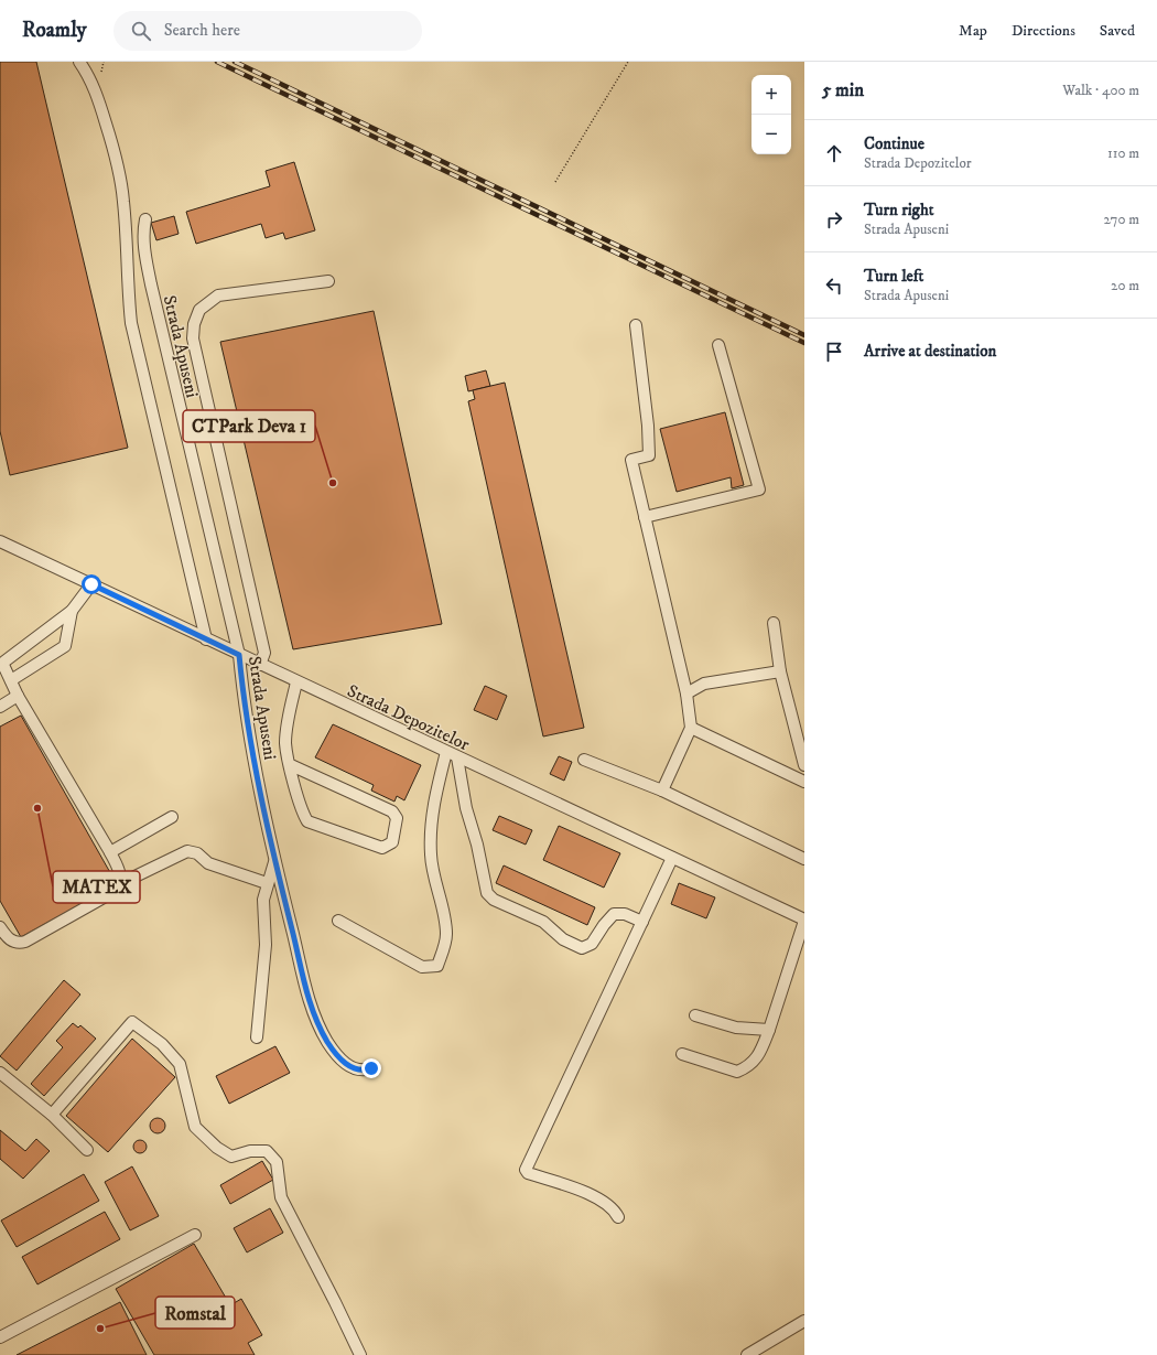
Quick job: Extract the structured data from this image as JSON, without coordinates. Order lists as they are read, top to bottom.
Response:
{
  "streets": {
    "street": ["Strada Apuseni", "Strada Depozitelor"]
  },
  "crossings": [
    ["Strada Apuseni", "Strada Depozitelor"]
  ],
  "places": ["CTPark Deva 1", "MATEX", "Romstal"],
  "page": {
    "header": "Roamly",
    "search": "Search here",
    "nav": ["Map", "Directions", "Saved"],
    "heading": ["5 min", "Walk · 400 m"],
    "map_buttons": ["+", "−"],
    "list": [
      ["Continue", "Strada Depozitelor", "110 m"],
      ["Turn right", "Strada Apuseni", "270 m"],
      ["Turn left", "Strada Apuseni", "20 m"],
      "Arrive at destination"
    ]
  }
}
